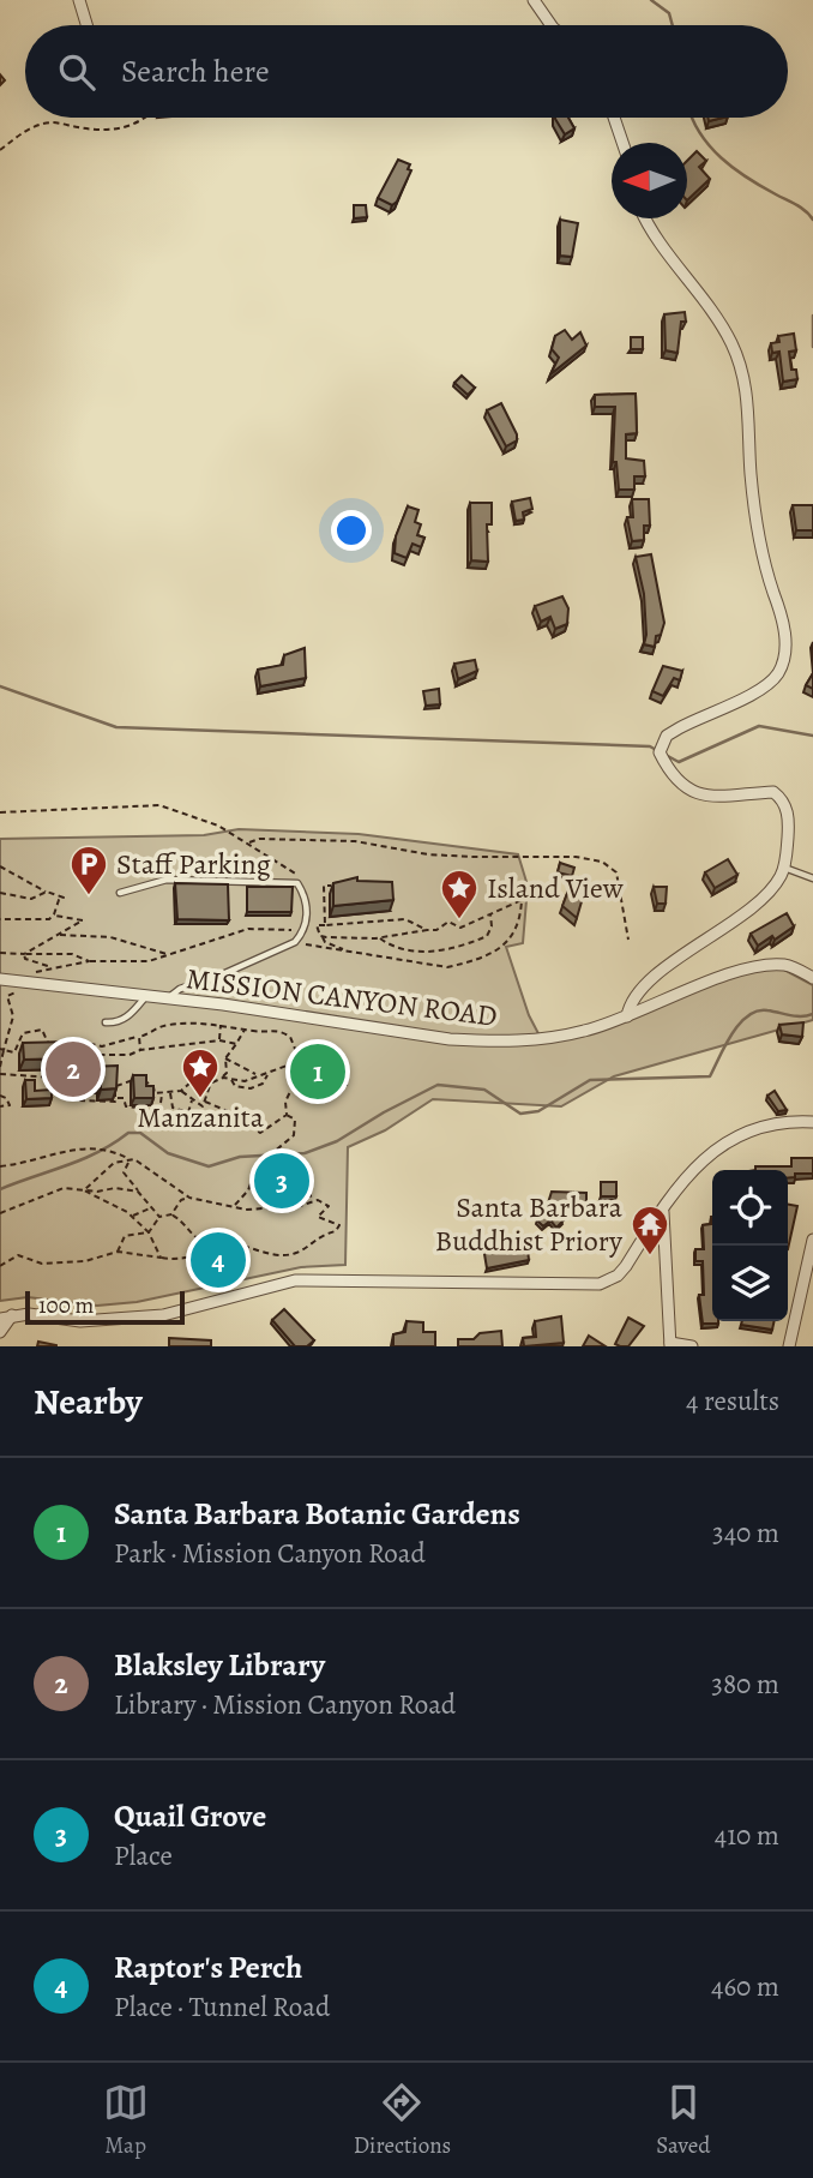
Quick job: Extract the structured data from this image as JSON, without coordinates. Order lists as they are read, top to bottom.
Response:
{
  "streets": {
    "street": ["MISSION CANYON ROAD"]
  },
  "places": {
    "parking": ["Staff Parking"],
    "place": ["Island View", "Manzanita"],
    "temple": ["Santa Barbara Buddhist Priory"]
  },
  "scale_bar": "100 m",
  "north": "left",
  "page": {
    "search": "Search here",
    "pins": [
      "2",
      "1",
      "3",
      "4"
    ],
    "scale": "100 m",
    "heading": ["Nearby", "4 results"],
    "list": [
      {
        "mark": "1",
        "name": "Santa Barbara Botanic Gardens",
        "note": "Park · Mission Canyon Road",
        "value": "340 m"
      },
      {
        "mark": "2",
        "name": "Blaksley Library",
        "note": "Library · Mission Canyon Road",
        "value": "380 m"
      },
      {
        "mark": "3",
        "name": "Quail Grove",
        "note": "Place",
        "value": "410 m"
      },
      {
        "mark": "4",
        "name": "Raptor's Perch",
        "note": "Place · Tunnel Road",
        "value": "460 m"
      }
    ],
    "nav": ["Map", "Directions", "Saved"]
  }
}
